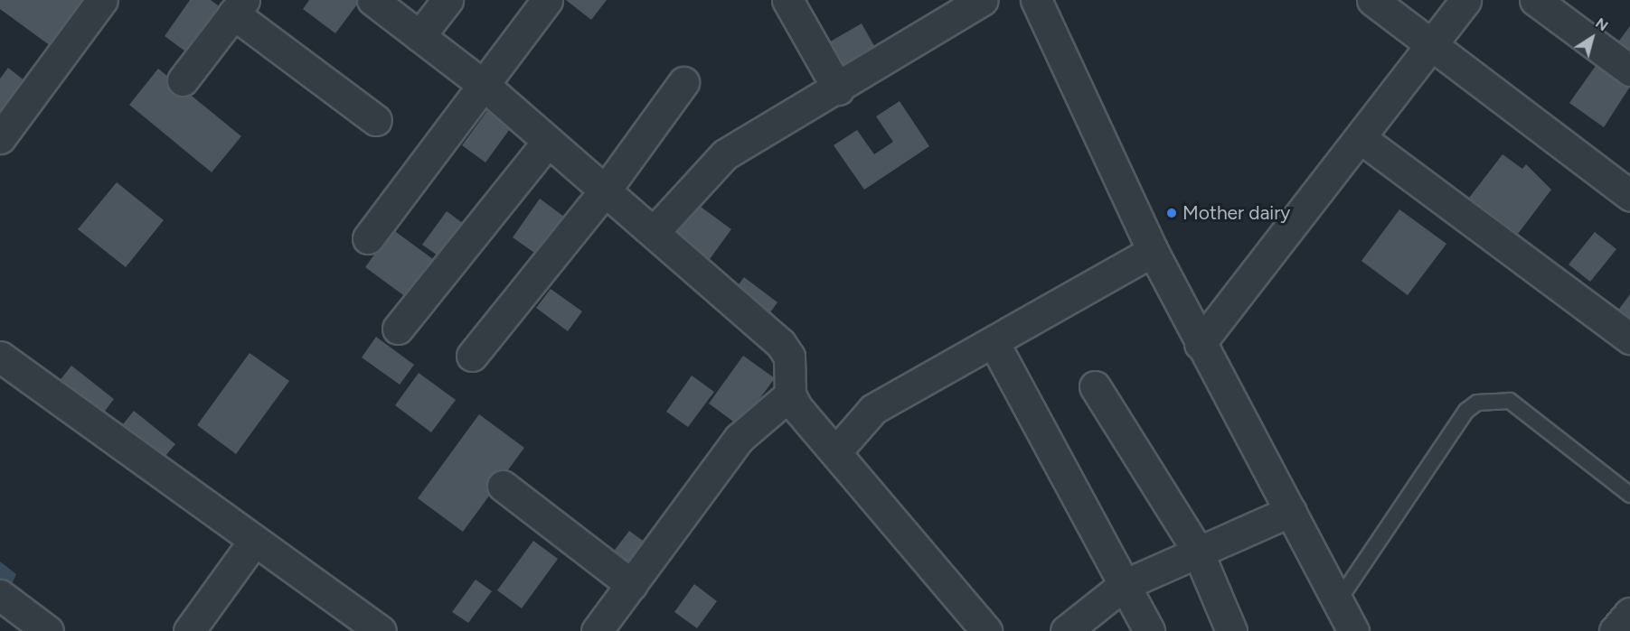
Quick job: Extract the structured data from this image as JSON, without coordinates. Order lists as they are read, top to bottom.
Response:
{
  "places": ["Mother dairy"],
  "north": "top right"
}
